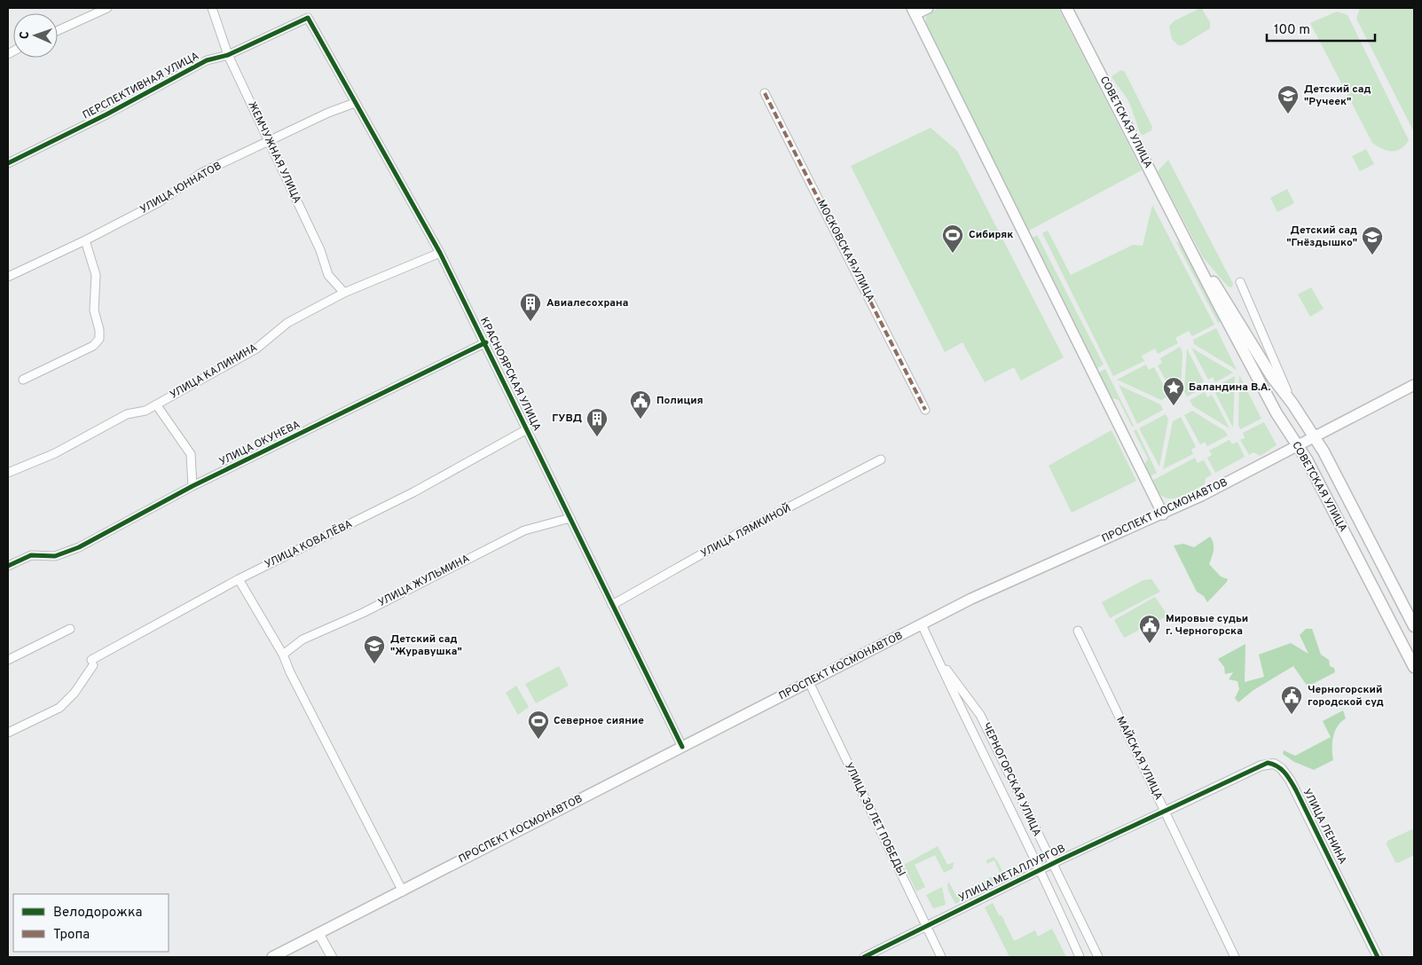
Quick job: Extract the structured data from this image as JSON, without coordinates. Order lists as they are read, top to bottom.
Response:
{
  "streets": {
    "main road": ["СОВЕТСКАЯ УЛИЦА", "ПРОСПЕКТ КОСМОНАВТОВ"],
    "street": [
      "ПЕРСПЕКТИВНАЯ УЛИЦА",
      "ЖЕМЧУЖНАЯ УЛИЦА",
      "УЛИЦА ЮННАТОВ",
      "МОСКОВСКАЯ УЛИЦА",
      "УЛИЦА КАЛИНИНА",
      "КРАСНОЯРСКАЯ УЛИЦА",
      "УЛИЦА ОКУНЕВА",
      "УЛИЦА ЛЯМКИНОЙ",
      "УЛИЦА КОВАЛЁВА",
      "УЛИЦА ЖУЛЬМИНА",
      "МАЙСКАЯ УЛИЦА",
      "ЧЕРНОГОРСКАЯ УЛИЦА",
      "УЛИЦА 30 ЛЕТ ПОБЕДЫ",
      "УЛИЦА ЛЕНИНА",
      "УЛИЦА МЕТАЛЛУРГОВ"
    ]
  },
  "crossings": [
    ["ПЕРСПЕКТИВНАЯ УЛИЦА", "ЖЕМЧУЖНАЯ УЛИЦА"],
    ["ПЕРСПЕКТИВНАЯ УЛИЦА", "КРАСНОЯРСКАЯ УЛИЦА"],
    ["СОВЕТСКАЯ УЛИЦА", "ПРОСПЕКТ КОСМОНАВТОВ"],
    ["ЖЕМЧУЖНАЯ УЛИЦА", "УЛИЦА ЮННАТОВ"],
    ["ЖЕМЧУЖНАЯ УЛИЦА", "УЛИЦА КАЛИНИНА"],
    ["УЛИЦА ЮННАТОВ", "КРАСНОЯРСКАЯ УЛИЦА"],
    ["УЛИЦА КАЛИНИНА", "КРАСНОЯРСКАЯ УЛИЦА"],
    ["КРАСНОЯРСКАЯ УЛИЦА", "УЛИЦА ОКУНЕВА"],
    ["КРАСНОЯРСКАЯ УЛИЦА", "ПРОСПЕКТ КОСМОНАВТОВ"],
    ["КРАСНОЯРСКАЯ УЛИЦА", "УЛИЦА ЛЯМКИНОЙ"],
    ["КРАСНОЯРСКАЯ УЛИЦА", "УЛИЦА КОВАЛЁВА"],
    ["КРАСНОЯРСКАЯ УЛИЦА", "УЛИЦА ЖУЛЬМИНА"],
    ["ПРОСПЕКТ КОСМОНАВТОВ", "ЧЕРНОГОРСКАЯ УЛИЦА"],
    ["ПРОСПЕКТ КОСМОНАВТОВ", "УЛИЦА 30 ЛЕТ ПОБЕДЫ"],
    ["МАЙСКАЯ УЛИЦА", "УЛИЦА ЛЕНИНА"],
    ["МАЙСКАЯ УЛИЦА", "УЛИЦА МЕТАЛЛУРГОВ"],
    ["ЧЕРНОГОРСКАЯ УЛИЦА", "УЛИЦА МЕТАЛЛУРГОВ"],
    ["УЛИЦА 30 ЛЕТ ПОБЕДЫ", "УЛИЦА МЕТАЛЛУРГОВ"],
    ["УЛИЦА ЛЕНИНА", "УЛИЦА МЕТАЛЛУРГОВ"]
  ],
  "places": {
    "school or university": ["Детский сад \"Ручеек\"", "Детский сад \"Гнёздышко\"", "Детский сад \"Журавушка\""],
    "sports": ["Сибиряк", "Северное сияние"],
    "building": ["Авиалесохрана", "ГУВД"],
    "place": ["Баландина В.А."],
    "public building": ["Полиция", "Мировые судьи г. Черногорска", "Черногорский городской суд"]
  },
  "legend": ["Велодорожка", "Тропа"],
  "scale_bar": "100 m",
  "north": "left"
}
